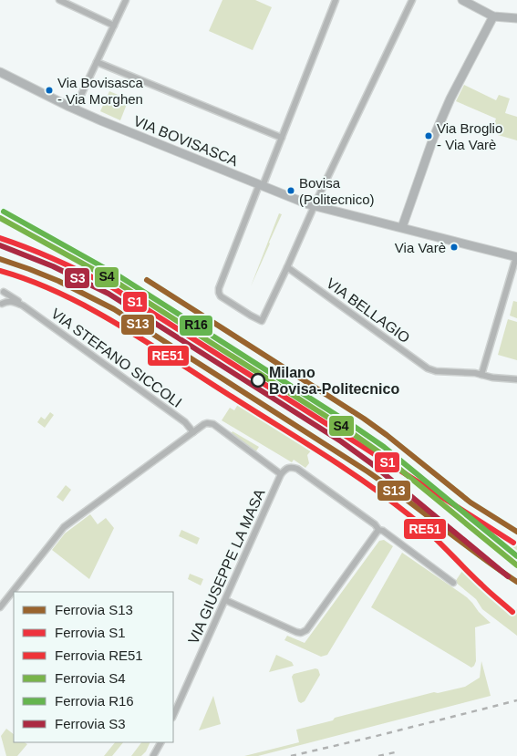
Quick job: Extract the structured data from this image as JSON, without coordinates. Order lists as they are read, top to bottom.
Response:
{
  "streets": {
    "street": [
      "VIA BOVISASCA",
      "VIA BELLAGIO",
      "VIA STEFANO SICCOLI",
      "VIA GIUSEPPE LA MASA"
    ]
  },
  "places": [
    "Via Bovisasca - Via Morghen",
    "Via Broglio - Via Varè",
    "Bovisa (Politecnico)",
    "Via Varè",
    "Milano Bovisa-Politecnico"
  ],
  "lines": [
    "rail line R16",
    "rail line S4",
    "rail line S1",
    "rail line S3",
    "rail line S13",
    "rail line RE51"
  ],
  "legend": [
    "Ferrovia S13",
    "Ferrovia S1",
    "Ferrovia RE51",
    "Ferrovia S4",
    "Ferrovia R16",
    "Ferrovia S3"
  ]
}
